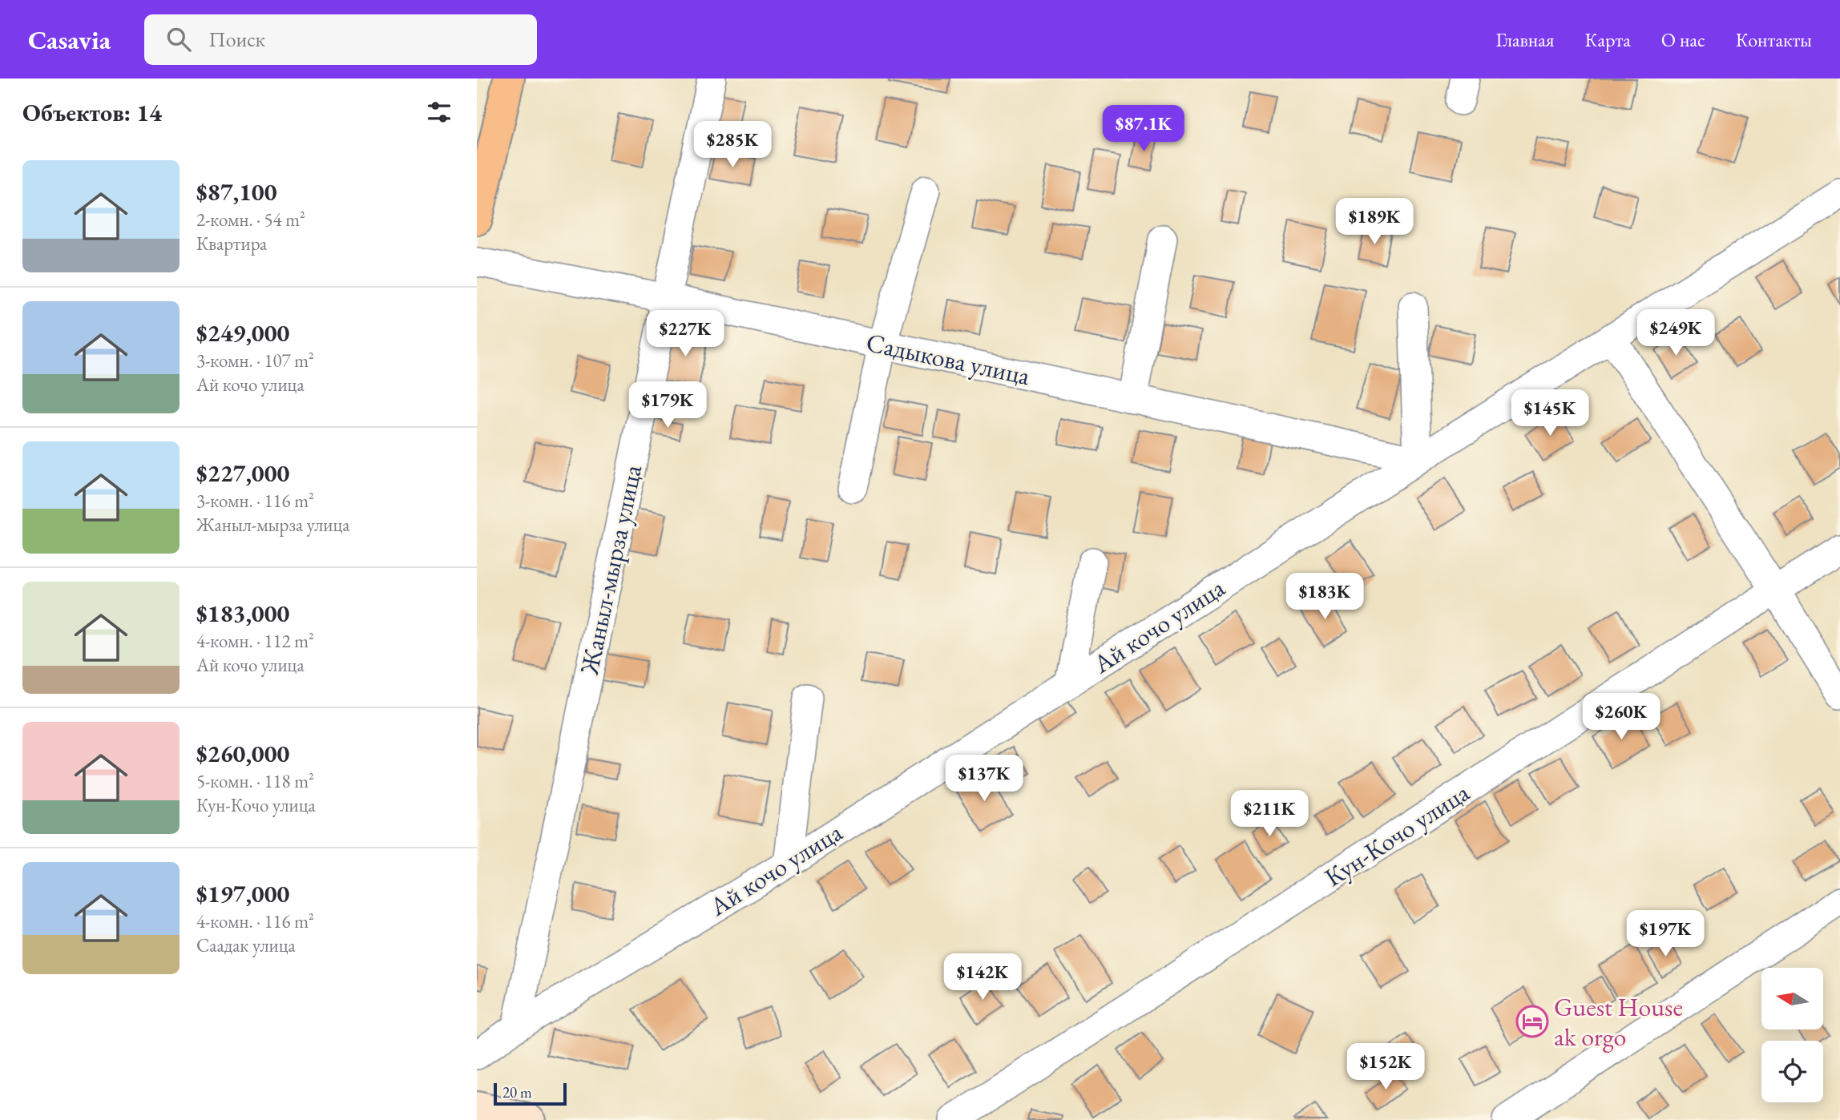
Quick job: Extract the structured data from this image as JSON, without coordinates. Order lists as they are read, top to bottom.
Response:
{
  "streets": {
    "street": [
      "Садыкова улица",
      "Жаныл-мырза улица",
      "Ай кочо улица",
      "Кун-Кочо улица"
    ]
  },
  "crossings": [
    ["Садыкова улица", "Жаныл-мырза улица"],
    ["Садыкова улица", "Ай кочо улица"],
    ["Жаныл-мырза улица", "Ай кочо улица"]
  ],
  "places": {
    "hotel": ["Guest House ak orgo"]
  },
  "scale_bar": "20 m",
  "north": "left",
  "page": {
    "header": "Casavia",
    "search": "Поиск",
    "nav": [
      "Главная",
      "Карта",
      "О нас",
      "Контакты"
    ],
    "heading": "Объектов: 14",
    "price": [
      "$87.1K",
      "$285K",
      "$189K",
      "$249K",
      "$227K",
      "$179K",
      "$145K",
      "$183K",
      "$260K",
      "$137K",
      "$211K",
      "$197K",
      "$142K",
      "$152K"
    ],
    "list": [
      {
        "name": "$87,100",
        "note": "2-комн. · 54 m² · Квартира"
      },
      {
        "name": "$249,000",
        "note": "3-комн. · 107 m² · Ай кочо улица"
      },
      {
        "name": "$227,000",
        "note": "3-комн. · 116 m² · Жаныл-мырза улица"
      },
      {
        "name": "$183,000",
        "note": "4-комн. · 112 m² · Ай кочо улица"
      },
      {
        "name": "$260,000",
        "note": "5-комн. · 118 m² · Кун-Кочо улица"
      },
      {
        "name": "$197,000",
        "note": "4-комн. · 116 m² · Саадак улица"
      }
    ],
    "scale": "20 m"
  }
}
